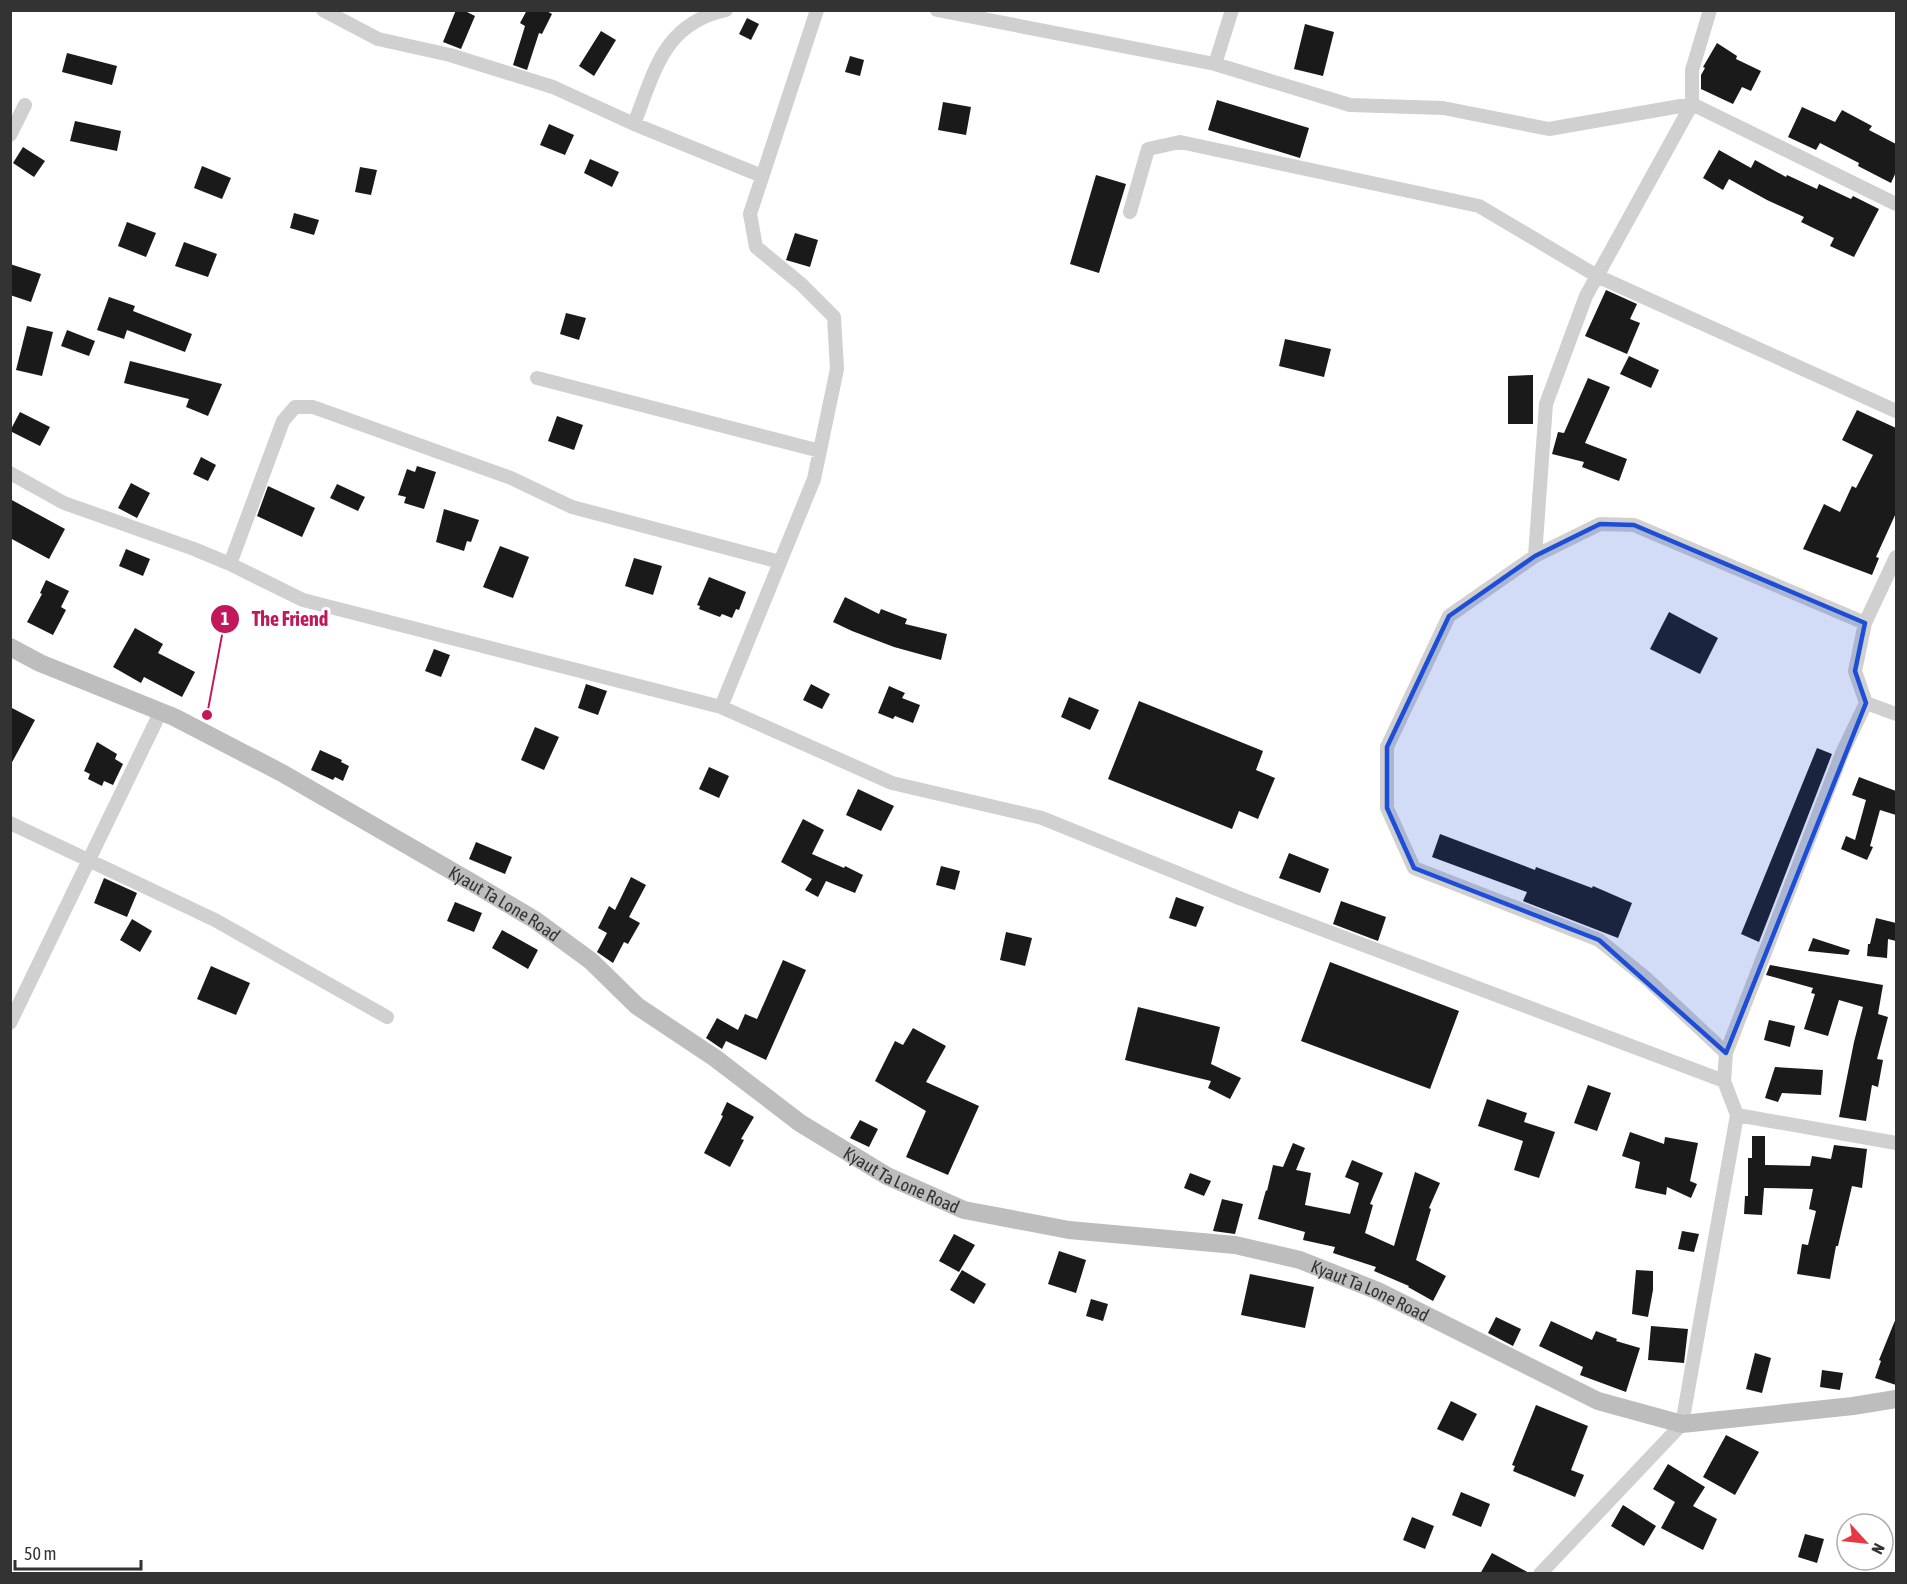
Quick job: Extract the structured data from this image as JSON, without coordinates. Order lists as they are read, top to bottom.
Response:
{
  "streets": {
    "main road": ["Kyaut Ta Lone Road"]
  },
  "places": ["The Friend"],
  "scale_bar": "50 m",
  "north": "bottom right"
}
